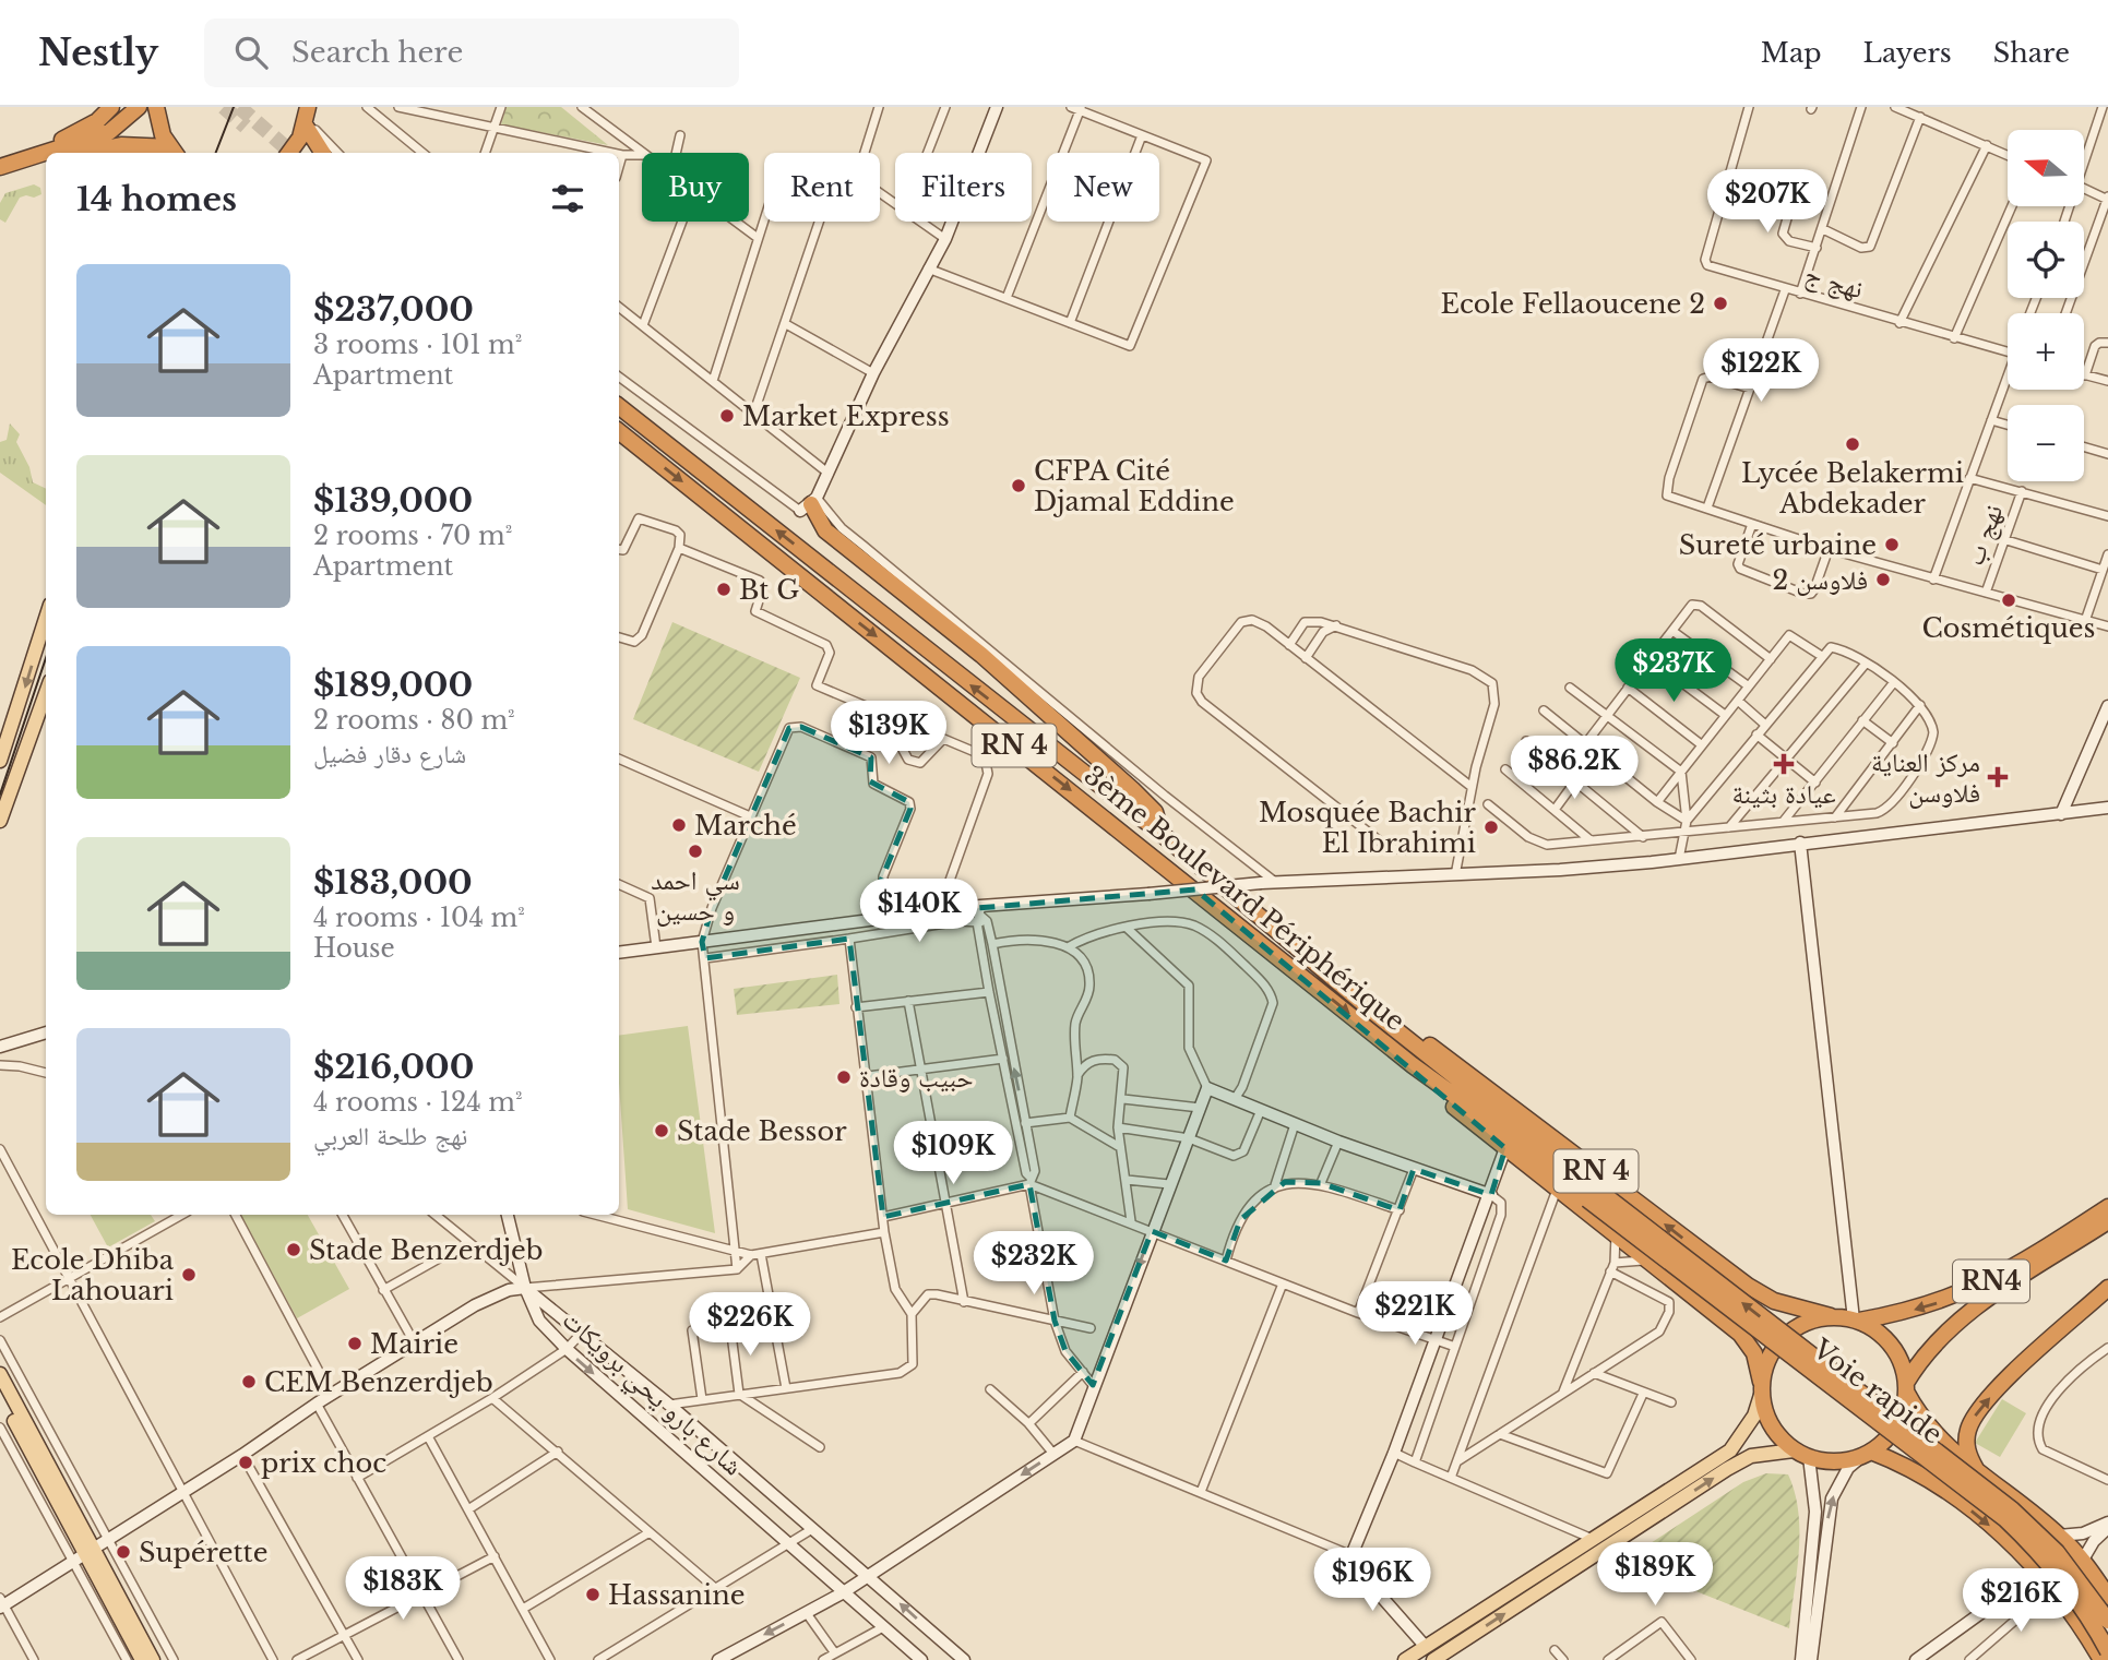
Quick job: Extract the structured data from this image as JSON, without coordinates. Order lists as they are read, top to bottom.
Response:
{
  "streets": {
    "highway": [
      "RN 4",
      "3ème Boulevard Périphérique",
      "RN4",
      "Voie rapide"
    ],
    "main road": ["شارع بارو يحي برويكات"],
    "street": ["نهج ج", "نهج ب"]
  },
  "crossings": [
    ["3ème Boulevard Périphérique", "RN4"],
    ["3ème Boulevard Périphérique", "Voie rapide"]
  ],
  "places": {
    "other": [
      "Ecole Fellaoucene 2",
      "Market Express",
      "Lycée Belakermi Abdekader",
      "CFPA Cité Djamal Eddine",
      "Sureté urbaine",
      "فلاوسن 2",
      "Bt G",
      "Cosmétiques",
      "Marché",
      "Mosquée Bachir El Ibrahimi",
      "سي احمد و حسين",
      "حبيب وقادة",
      "Stade Bessor",
      "Stade Benzerdjeb",
      "Ecole Dhiba Lahouari",
      "Mairie",
      "CEM Benzerdjeb",
      "prix choc",
      "Supérette",
      "Hassanine"
    ],
    "health": ["عيادة بثينة", "مركز العناية فلاوسن"]
  },
  "north": "left",
  "page": {
    "header": "Nestly",
    "search": "Search here",
    "nav": ["Map", "Layers", "Share"],
    "map_buttons": ["+", "−"],
    "chip": [
      "Buy",
      "Rent",
      "Filters",
      "New"
    ],
    "heading": "14 homes",
    "price": [
      "$207K",
      "$122K",
      "$237K",
      "$139K",
      "$86.2K",
      "$140K",
      "$109K",
      "$232K",
      "$221K",
      "$226K",
      "$189K",
      "$196K",
      "$183K",
      "$216K"
    ],
    "list": [
      {
        "name": "$237,000",
        "note": "3 rooms · 101 m² · Apartment"
      },
      {
        "name": "$139,000",
        "note": "2 rooms · 70 m² · Apartment"
      },
      {
        "name": "$189,000",
        "note": "2 rooms · 80 m² · شارع دقار فضيل"
      },
      {
        "name": "$183,000",
        "note": "4 rooms · 104 m² · House"
      },
      {
        "name": "$216,000",
        "note": "4 rooms · 124 m² · نهج طلحة العربي"
      }
    ]
  }
}
